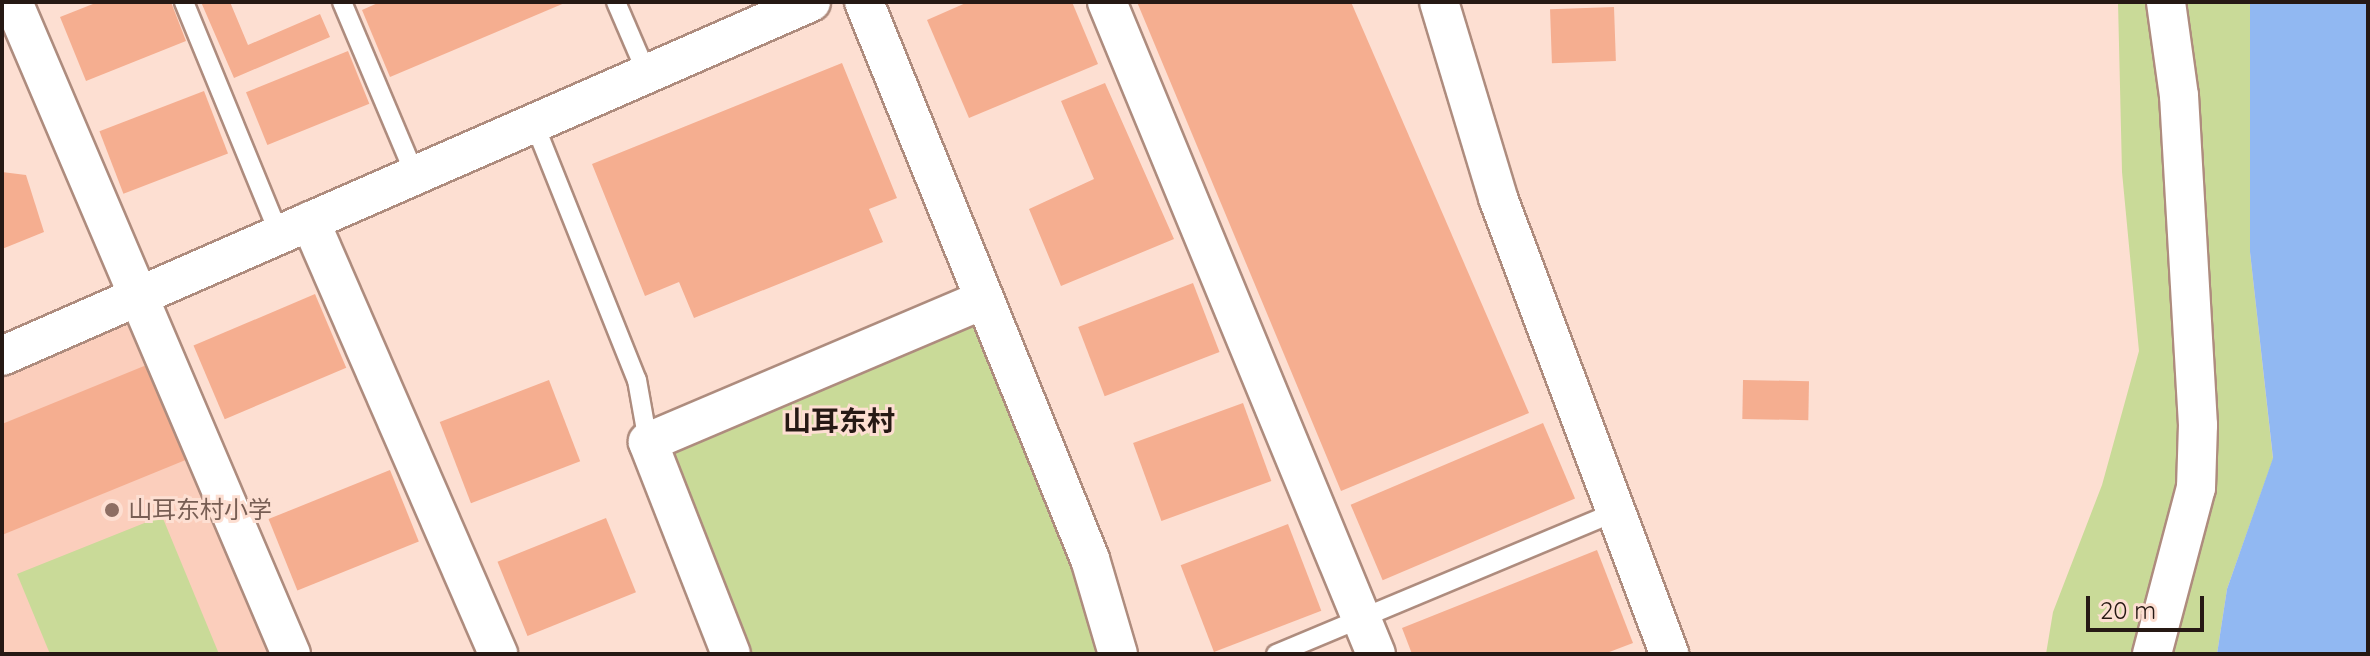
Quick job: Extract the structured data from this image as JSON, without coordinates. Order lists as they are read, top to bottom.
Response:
{
  "districts": ["山耳东村"],
  "places": ["山耳东村小学"],
  "scale_bar": "20 m"
}
